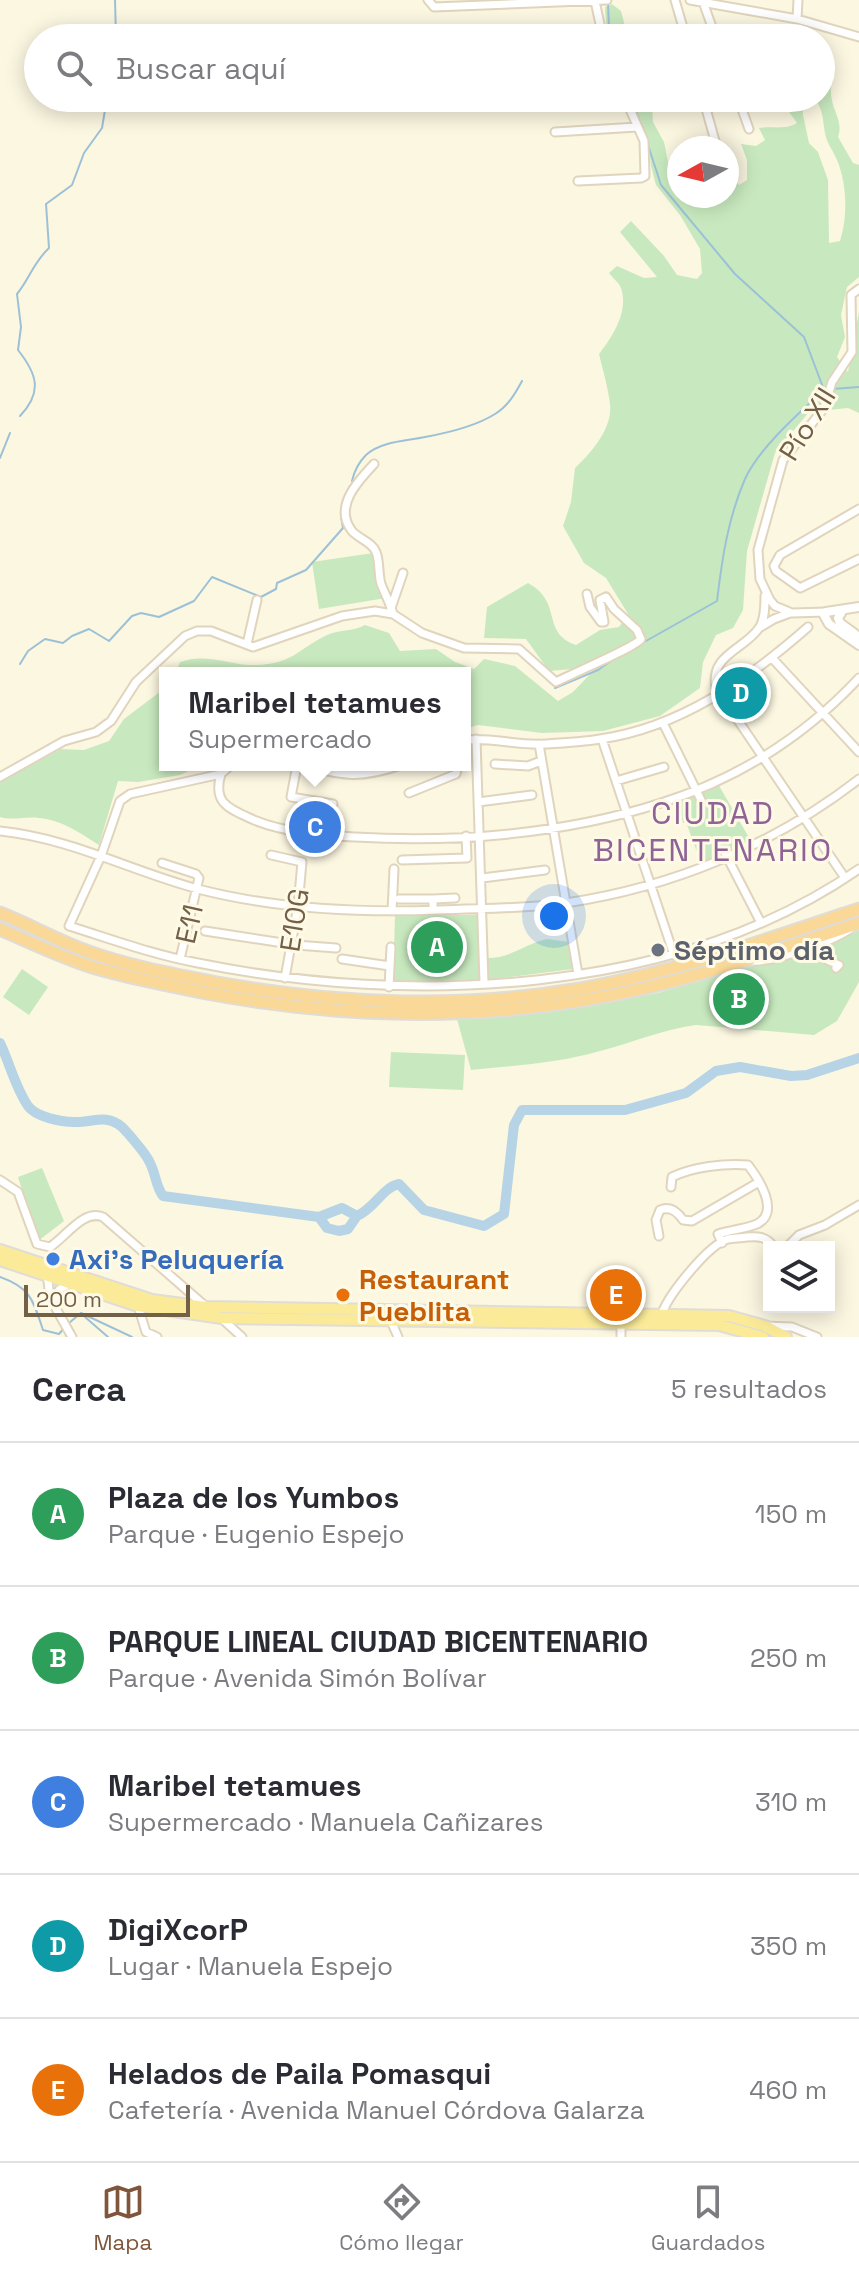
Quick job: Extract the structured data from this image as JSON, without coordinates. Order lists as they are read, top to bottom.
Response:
{
  "streets": {
    "street": ["Pío XII", "E10G", "E11"]
  },
  "districts": ["CIUDAD BICENTENARIO"],
  "places": ["Séptimo día", "Axi's Peluquería", "Restaurant Pueblita"],
  "scale_bar": "200 m",
  "north": "left",
  "page": {
    "search": "Buscar aquí",
    "pins": [
      "D",
      "C",
      "A",
      "B",
      "E"
    ],
    "popup": ["Maribel tetamues", "Supermercado"],
    "scale": "200 m",
    "heading": ["Cerca", "5 resultados"],
    "list": [
      {
        "mark": "A",
        "name": "Plaza de los Yumbos",
        "note": "Parque · Eugenio Espejo",
        "value": "150 m"
      },
      {
        "mark": "B",
        "name": "PARQUE LINEAL CIUDAD BICENTENARIO",
        "note": "Parque · Avenida Simón Bolívar",
        "value": "250 m"
      },
      {
        "mark": "C",
        "name": "Maribel tetamues",
        "note": "Supermercado · Manuela Cañizares",
        "value": "310 m"
      },
      {
        "mark": "D",
        "name": "DigiXcorP",
        "note": "Lugar · Manuela Espejo",
        "value": "350 m"
      },
      {
        "mark": "E",
        "name": "Helados de Paila Pomasqui",
        "note": "Cafetería · Avenida Manuel Córdova Galarza",
        "value": "460 m"
      }
    ],
    "nav": ["Mapa", "Cómo llegar", "Guardados"]
  }
}
